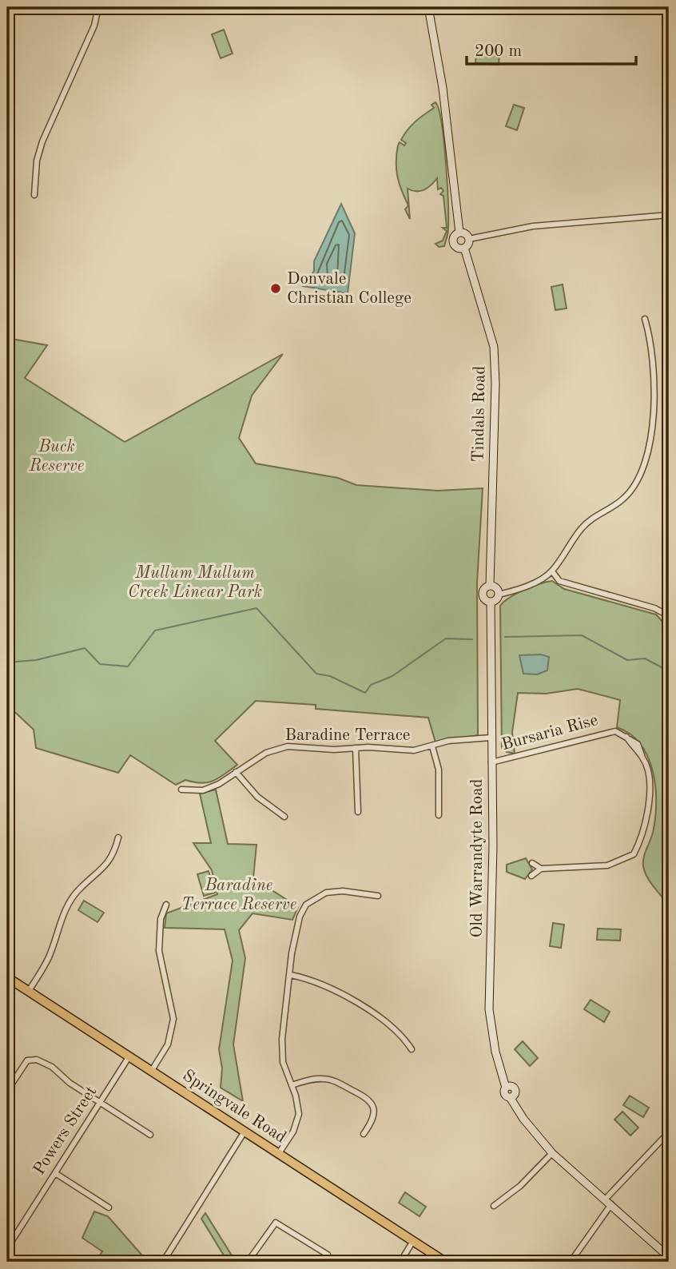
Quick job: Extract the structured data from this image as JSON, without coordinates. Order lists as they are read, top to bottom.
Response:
{
  "streets": {
    "main road": ["Tindals Road", "Old Warrandyte Road", "Springvale Road"],
    "street": ["Bursaria Rise", "Baradine Terrace", "Powers Street"]
  },
  "crossings": [
    ["Tindals Road", "Old Warrandyte Road"],
    ["Bursaria Rise", "Old Warrandyte Road"],
    ["Baradine Terrace", "Old Warrandyte Road"],
    ["Springvale Road", "Powers Street"]
  ],
  "parks": ["Buck Reserve", "Mullum Mullum Creek Linear Park", "Baradine Terrace Reserve"],
  "places": ["Donvale Christian College"],
  "scale_bar": "200 m"
}
